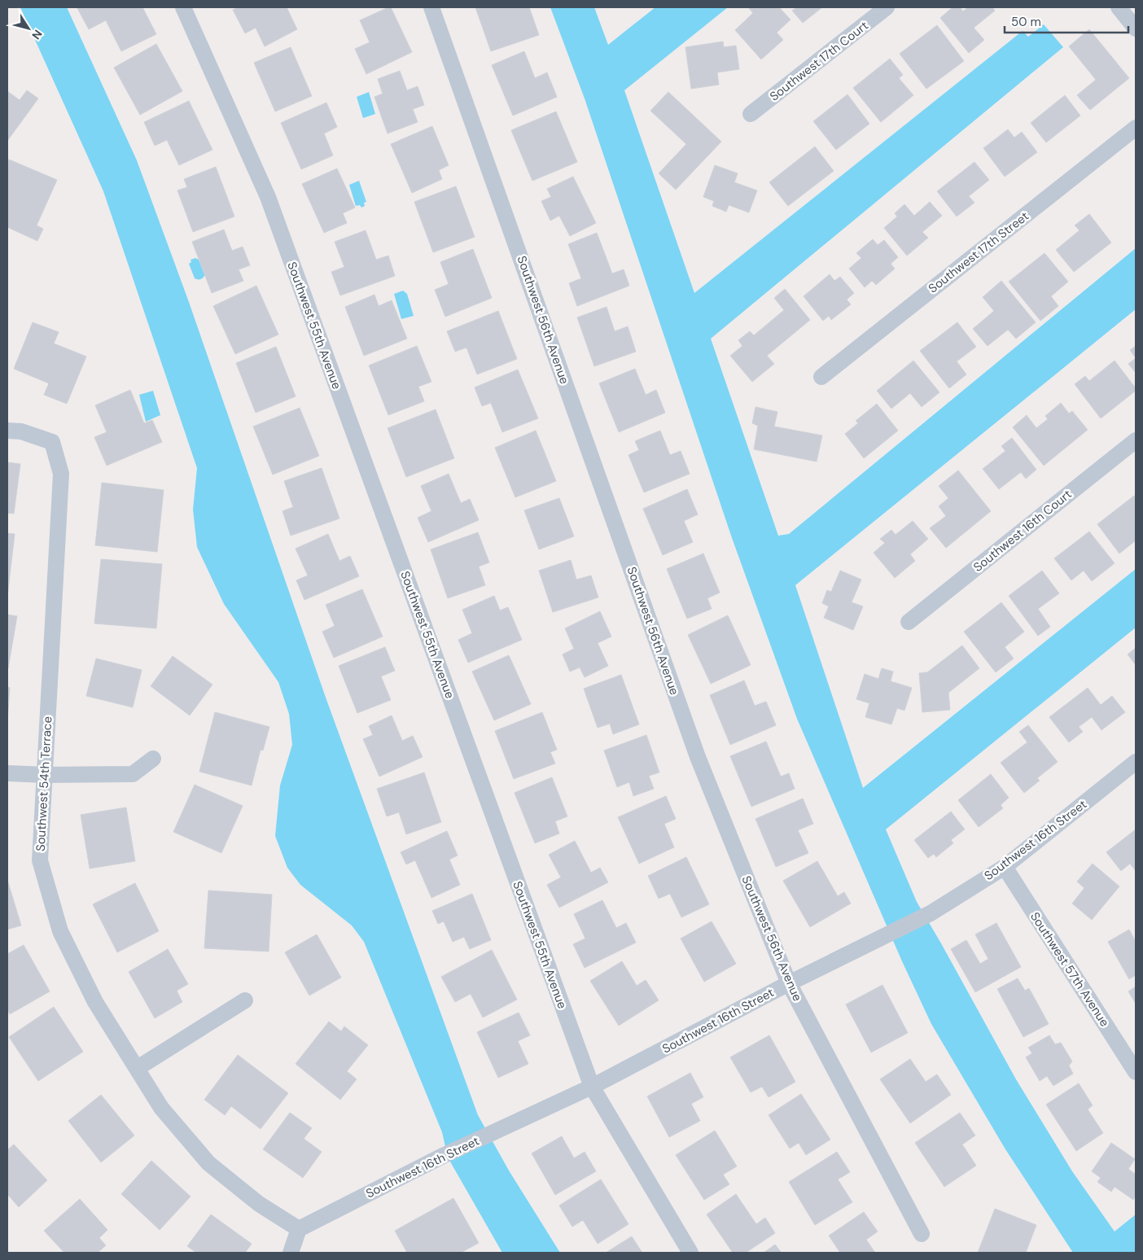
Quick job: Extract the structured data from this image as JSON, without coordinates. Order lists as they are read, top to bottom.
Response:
{
  "streets": {
    "street": [
      "Southwest 17th Court",
      "Southwest 17th Street",
      "Southwest 56th Avenue",
      "Southwest 55th Avenue",
      "Southwest 16th Court",
      "Southwest 54th Terrace",
      "Southwest 16th Street",
      "Southwest 57th Avenue"
    ]
  },
  "crossings": [
    ["Southwest 56th Avenue", "Southwest 16th Street"],
    ["Southwest 55th Avenue", "Southwest 16th Street"],
    ["Southwest 54th Terrace", "Southwest 16th Street"],
    ["Southwest 16th Street", "Southwest 57th Avenue"]
  ],
  "scale_bar": "50 m",
  "north": "bottom right"
}
